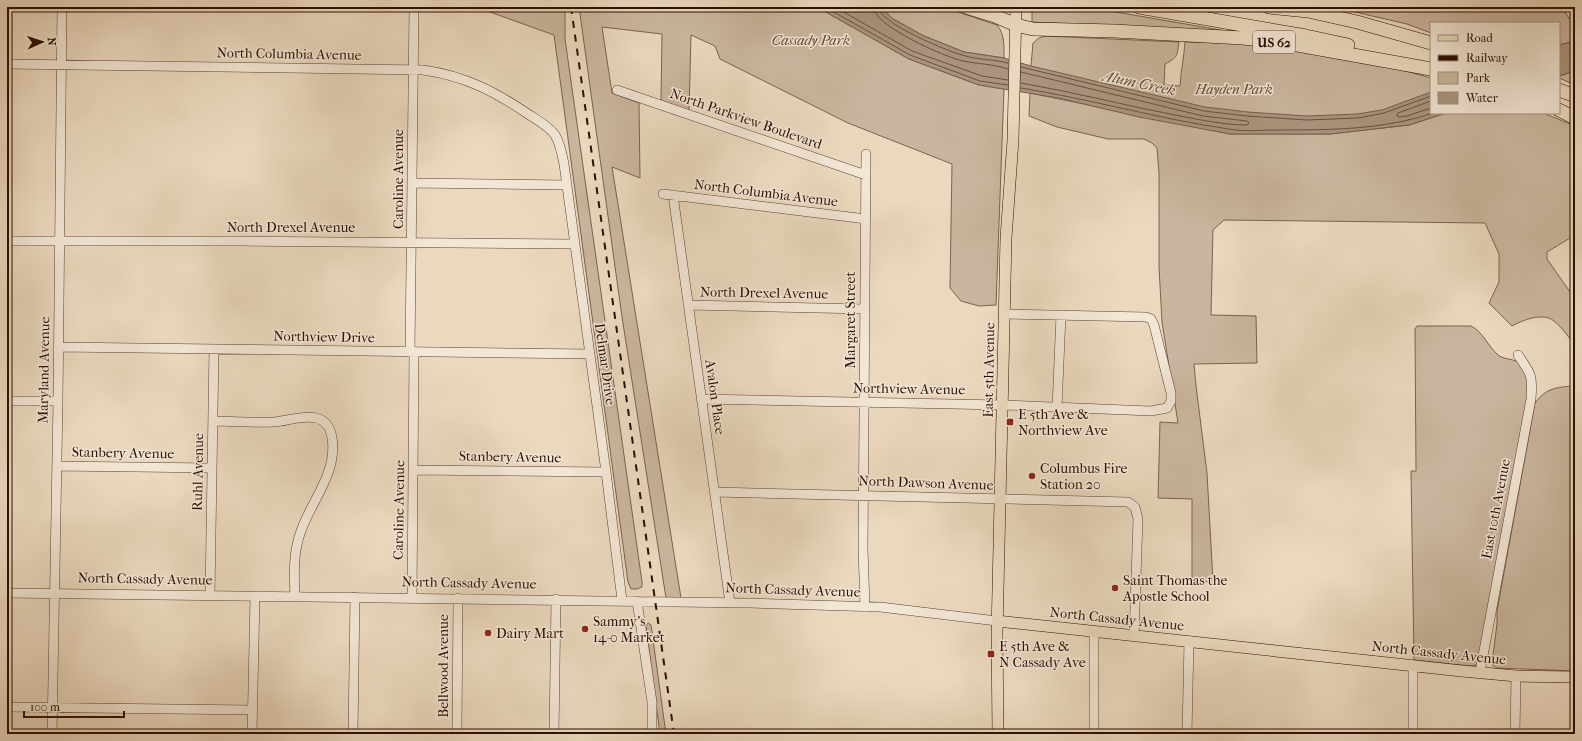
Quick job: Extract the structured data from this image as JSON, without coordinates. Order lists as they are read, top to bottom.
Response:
{
  "streets": {
    "highway": ["US 62"],
    "main road": ["East 5th Avenue", "North Cassady Avenue"],
    "street": [
      "North Columbia Avenue",
      "North Parkview Boulevard",
      "Caroline Avenue",
      "North Drexel Avenue",
      "Margaret Street",
      "Northview Drive",
      "Delmar Drive",
      "Maryland Avenue",
      "Northview Avenue",
      "Avalon Place",
      "Stanbery Avenue",
      "Ruhl Avenue",
      "North Dawson Avenue",
      "East 10th Avenue",
      "Bellwood Avenue"
    ]
  },
  "crossings": [
    ["US 62", "East 5th Avenue"],
    ["North Columbia Avenue", "Caroline Avenue"],
    ["North Columbia Avenue", "Margaret Street"],
    ["North Columbia Avenue", "Delmar Drive"],
    ["North Columbia Avenue", "Maryland Avenue"],
    ["North Columbia Avenue", "Avalon Place"],
    ["North Parkview Boulevard", "Margaret Street"],
    ["Caroline Avenue", "North Drexel Avenue"],
    ["Caroline Avenue", "Northview Drive"],
    ["Caroline Avenue", "Stanbery Avenue"],
    ["Caroline Avenue", "North Cassady Avenue"],
    ["North Drexel Avenue", "Margaret Street"],
    ["North Drexel Avenue", "Delmar Drive"],
    ["North Drexel Avenue", "Maryland Avenue"],
    ["North Drexel Avenue", "Avalon Place"],
    ["Margaret Street", "Northview Avenue"],
    ["Margaret Street", "North Dawson Avenue"],
    ["Margaret Street", "North Cassady Avenue"],
    ["Northview Drive", "Delmar Drive"],
    ["Northview Drive", "Maryland Avenue"],
    ["Northview Drive", "Ruhl Avenue"],
    ["Delmar Drive", "Stanbery Avenue"],
    ["Delmar Drive", "North Cassady Avenue"],
    ["Maryland Avenue", "Stanbery Avenue"],
    ["Maryland Avenue", "North Cassady Avenue"],
    ["East 5th Avenue", "Northview Avenue"],
    ["East 5th Avenue", "North Dawson Avenue"],
    ["East 5th Avenue", "North Cassady Avenue"],
    ["Northview Avenue", "Avalon Place"],
    ["Avalon Place", "North Dawson Avenue"],
    ["Avalon Place", "North Cassady Avenue"],
    ["Stanbery Avenue", "Ruhl Avenue"],
    ["Ruhl Avenue", "North Cassady Avenue"],
    ["North Dawson Avenue", "North Cassady Avenue"],
    ["East 10th Avenue", "North Cassady Avenue"],
    ["North Cassady Avenue", "Bellwood Avenue"]
  ],
  "water": ["Alum Creek"],
  "parks": ["Cassady Park", "Hayden Park"],
  "places": {
    "transit": ["E 5th Ave & Northview Ave", "E 5th Ave & N Cassady Ave"],
    "other": [
      "Columbus Fire Station 20",
      "Saint Thomas the Apostle School",
      "Sammy's 14-0 Market",
      "Dairy Mart"
    ]
  },
  "legend": [
    "Road",
    "Railway",
    "Park",
    "Water"
  ],
  "scale_bar": "100 m",
  "north": "right"
}
